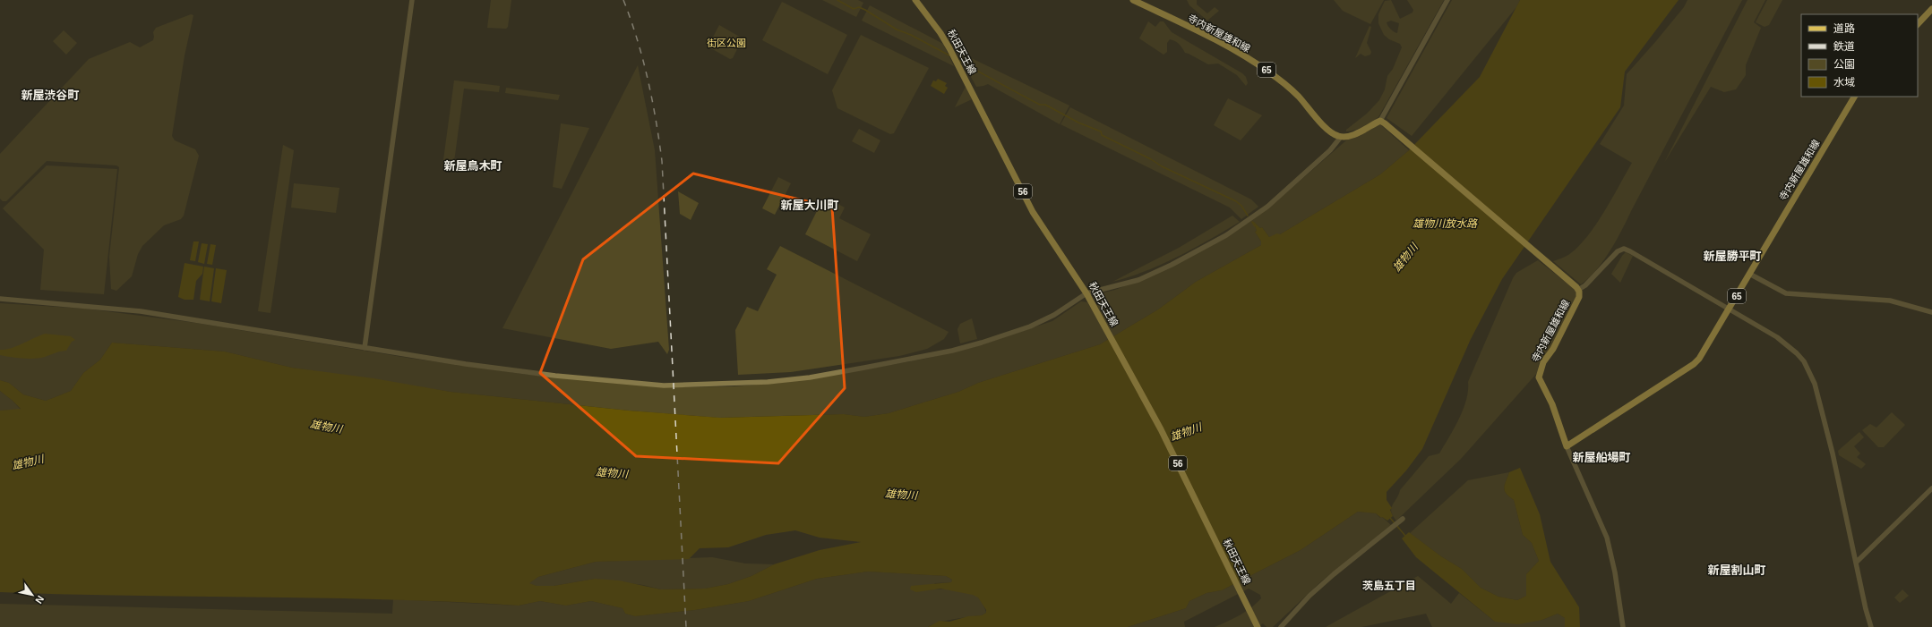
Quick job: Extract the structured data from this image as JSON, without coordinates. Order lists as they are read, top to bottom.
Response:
{
  "streets": {
    "main road": [
      "寺内新屋雄和線",
      "秋田天王線",
      "65",
      "56"
    ]
  },
  "districts": [
    "新屋渋谷町",
    "新屋鳥木町",
    "新屋大川町",
    "新屋勝平町",
    "新屋船場町",
    "新屋割山町",
    "茨島五丁目"
  ],
  "water": ["雄物川放水路", "雄物川"],
  "parks": ["街区公園"],
  "legend": [
    "道路",
    "鉄道",
    "公園",
    "水域"
  ],
  "north": "bottom right"
}
